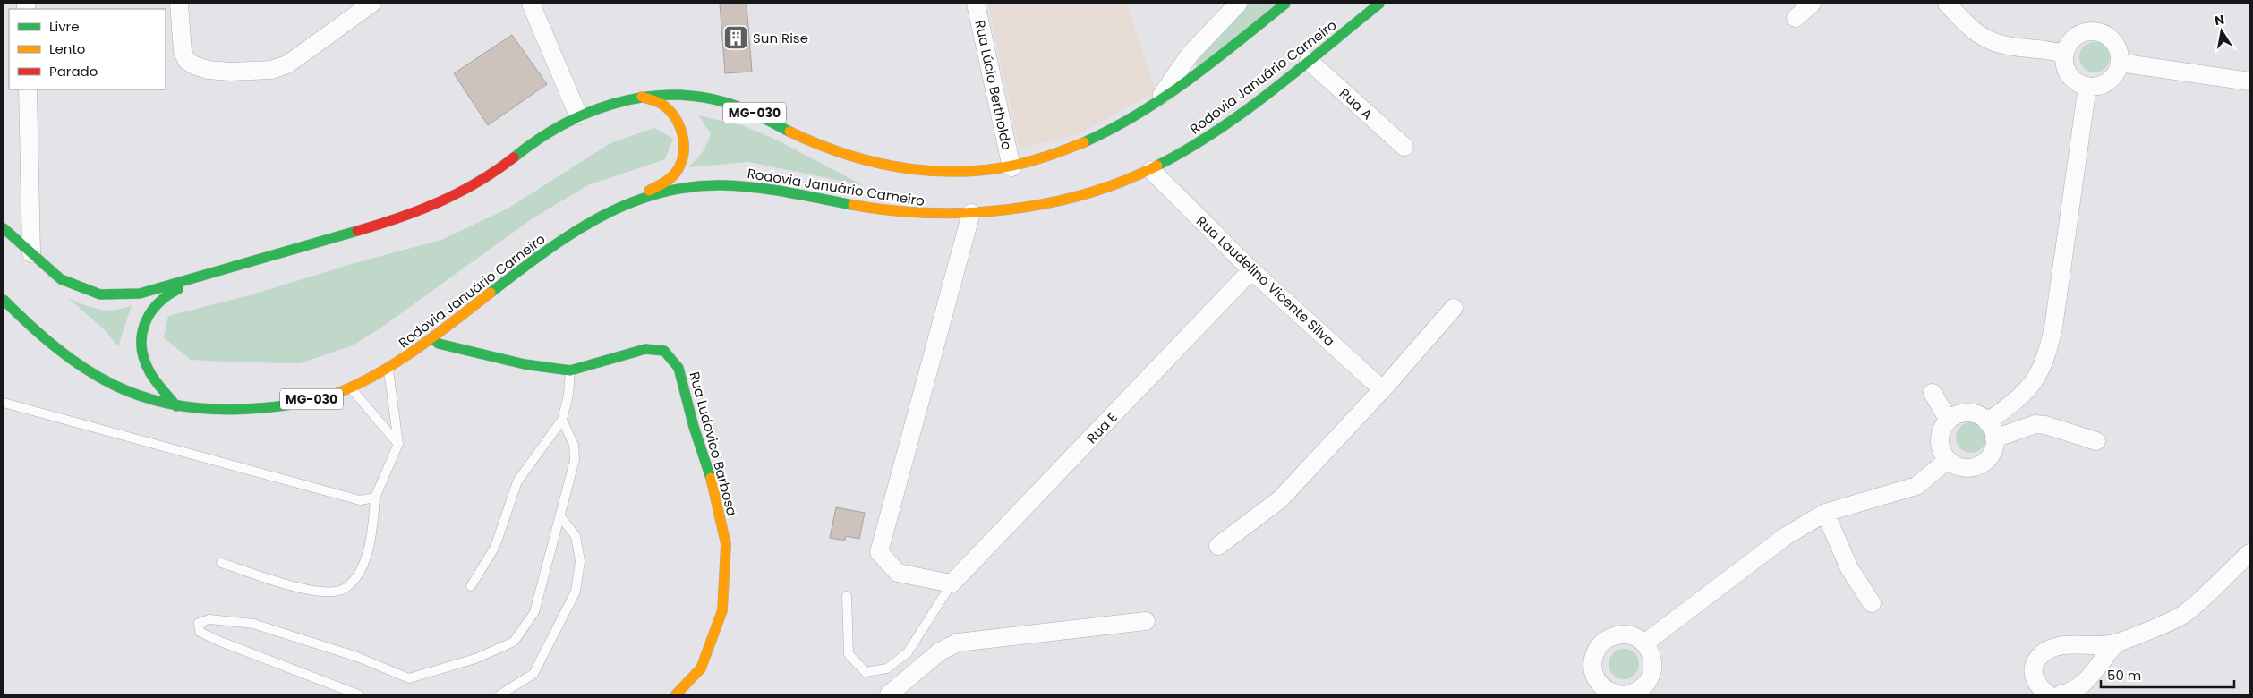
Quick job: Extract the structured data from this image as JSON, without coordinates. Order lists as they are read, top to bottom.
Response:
{
  "streets": {
    "main road": ["Rodovia Januário Carneiro", "MG-030", "Rua Ludovico Barbosa"],
    "street": [
      "Rua Lúcio Bertholdo",
      "Rua A",
      "Rua Laudelino Vicente Silva",
      "Rua E"
    ]
  },
  "crossings": [
    ["Rodovia Januário Carneiro", "Rua Lúcio Bertholdo"],
    ["Rodovia Januário Carneiro", "Rua A"],
    ["Rodovia Januário Carneiro", "Rua Laudelino Vicente Silva"],
    ["Rodovia Januário Carneiro", "Rua Ludovico Barbosa"],
    ["Rua Laudelino Vicente Silva", "Rua E"]
  ],
  "places": {
    "building": ["Sun Rise"]
  },
  "legend": ["Livre", "Lento", "Parado"],
  "scale_bar": "50 m",
  "north": "top"
}
